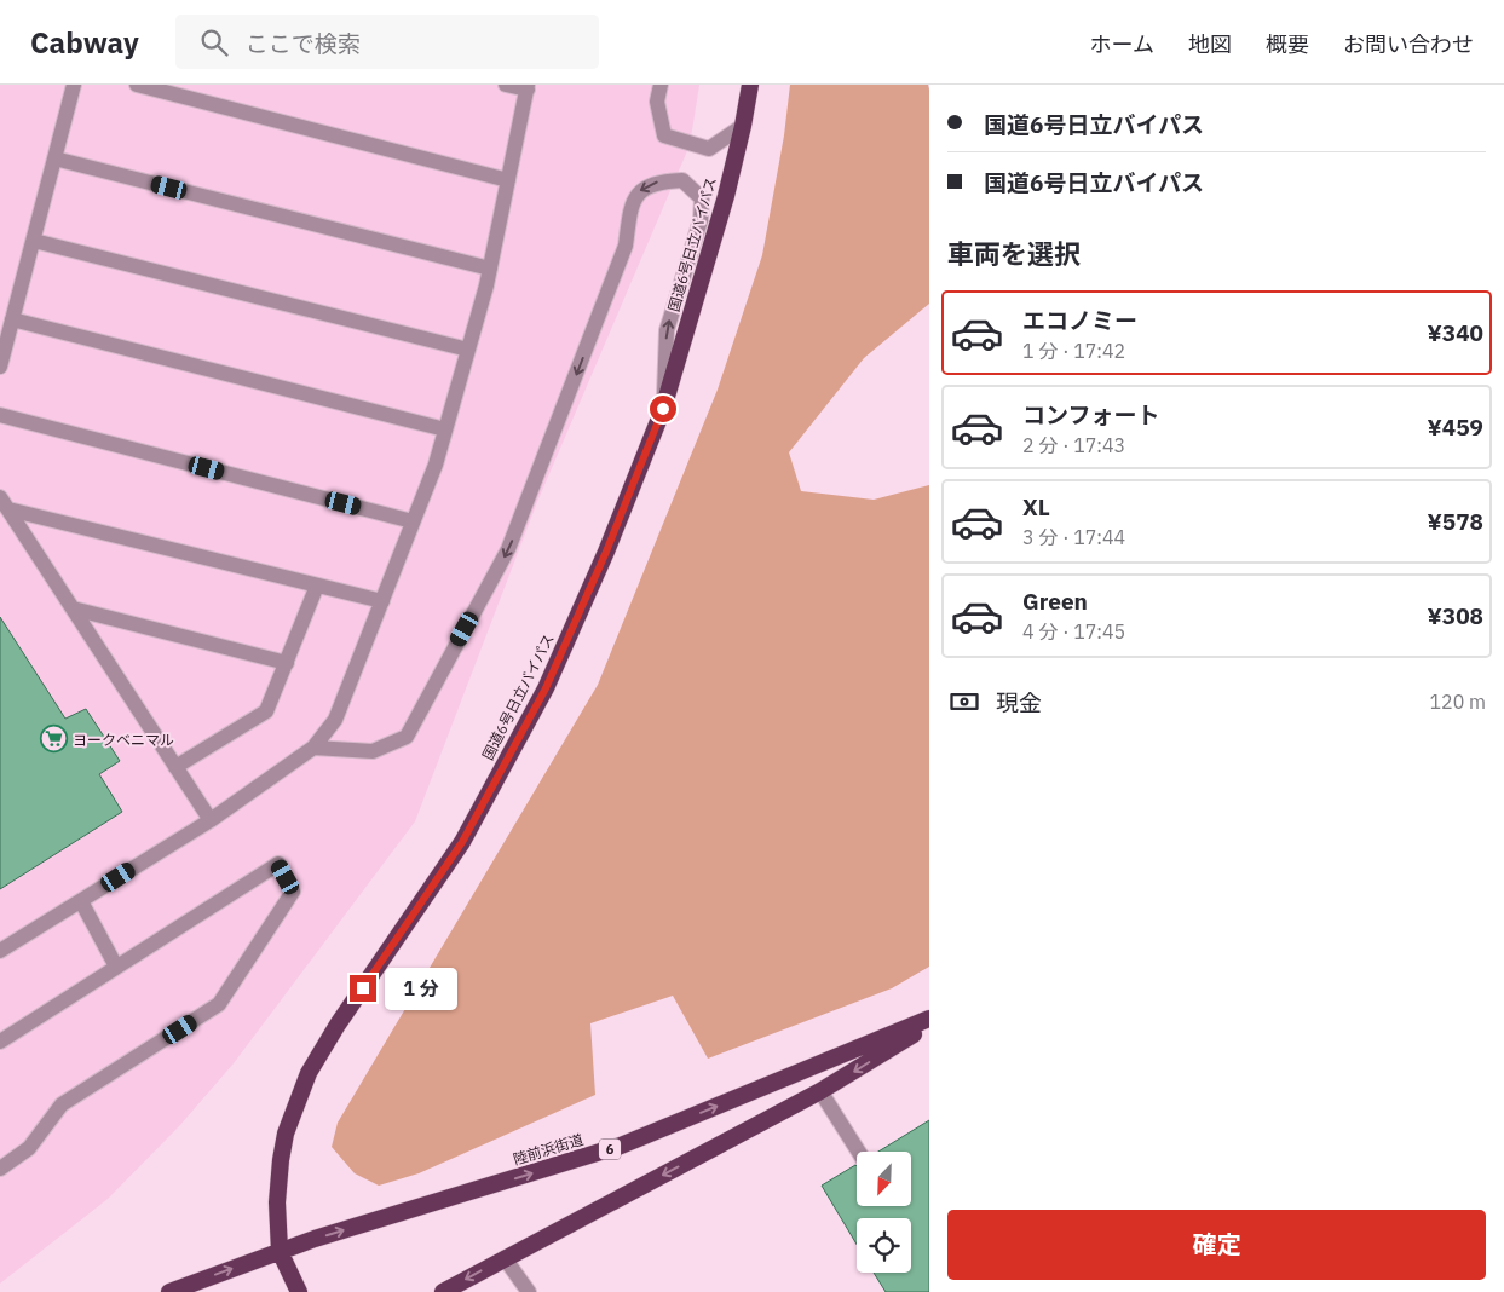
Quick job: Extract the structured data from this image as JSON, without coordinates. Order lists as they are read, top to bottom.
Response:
{
  "streets": {
    "highway": ["国道6号日立バイパス", "陸前浜街道", "6"]
  },
  "crossings": [
    ["国道6号日立バイパス", "陸前浜街道"]
  ],
  "places": {
    "supermarket": ["ヨークベニマル"]
  },
  "north": "bottom left",
  "page": {
    "header": "Cabway",
    "search": "ここで検索",
    "nav": [
      "ホーム",
      "地図",
      "概要",
      "お問い合わせ"
    ],
    "banner": ["国道6号日立バイパス", "国道6号日立バイパス"],
    "heading": "車両を選択",
    "list": [
      {
        "name": "エコノミー",
        "note": "1 分 · 17:42",
        "value": "¥340"
      },
      {
        "name": "コンフォート",
        "note": "2 分 · 17:43",
        "value": "¥459"
      },
      {
        "name": "XL",
        "note": "3 分 · 17:44",
        "value": "¥578"
      },
      {
        "name": "Green",
        "note": "4 分 · 17:45",
        "value": "¥308"
      }
    ],
    "pay": ["現金", "120 m"],
    "bubble": "1 分",
    "buttons": "確定"
  }
}
